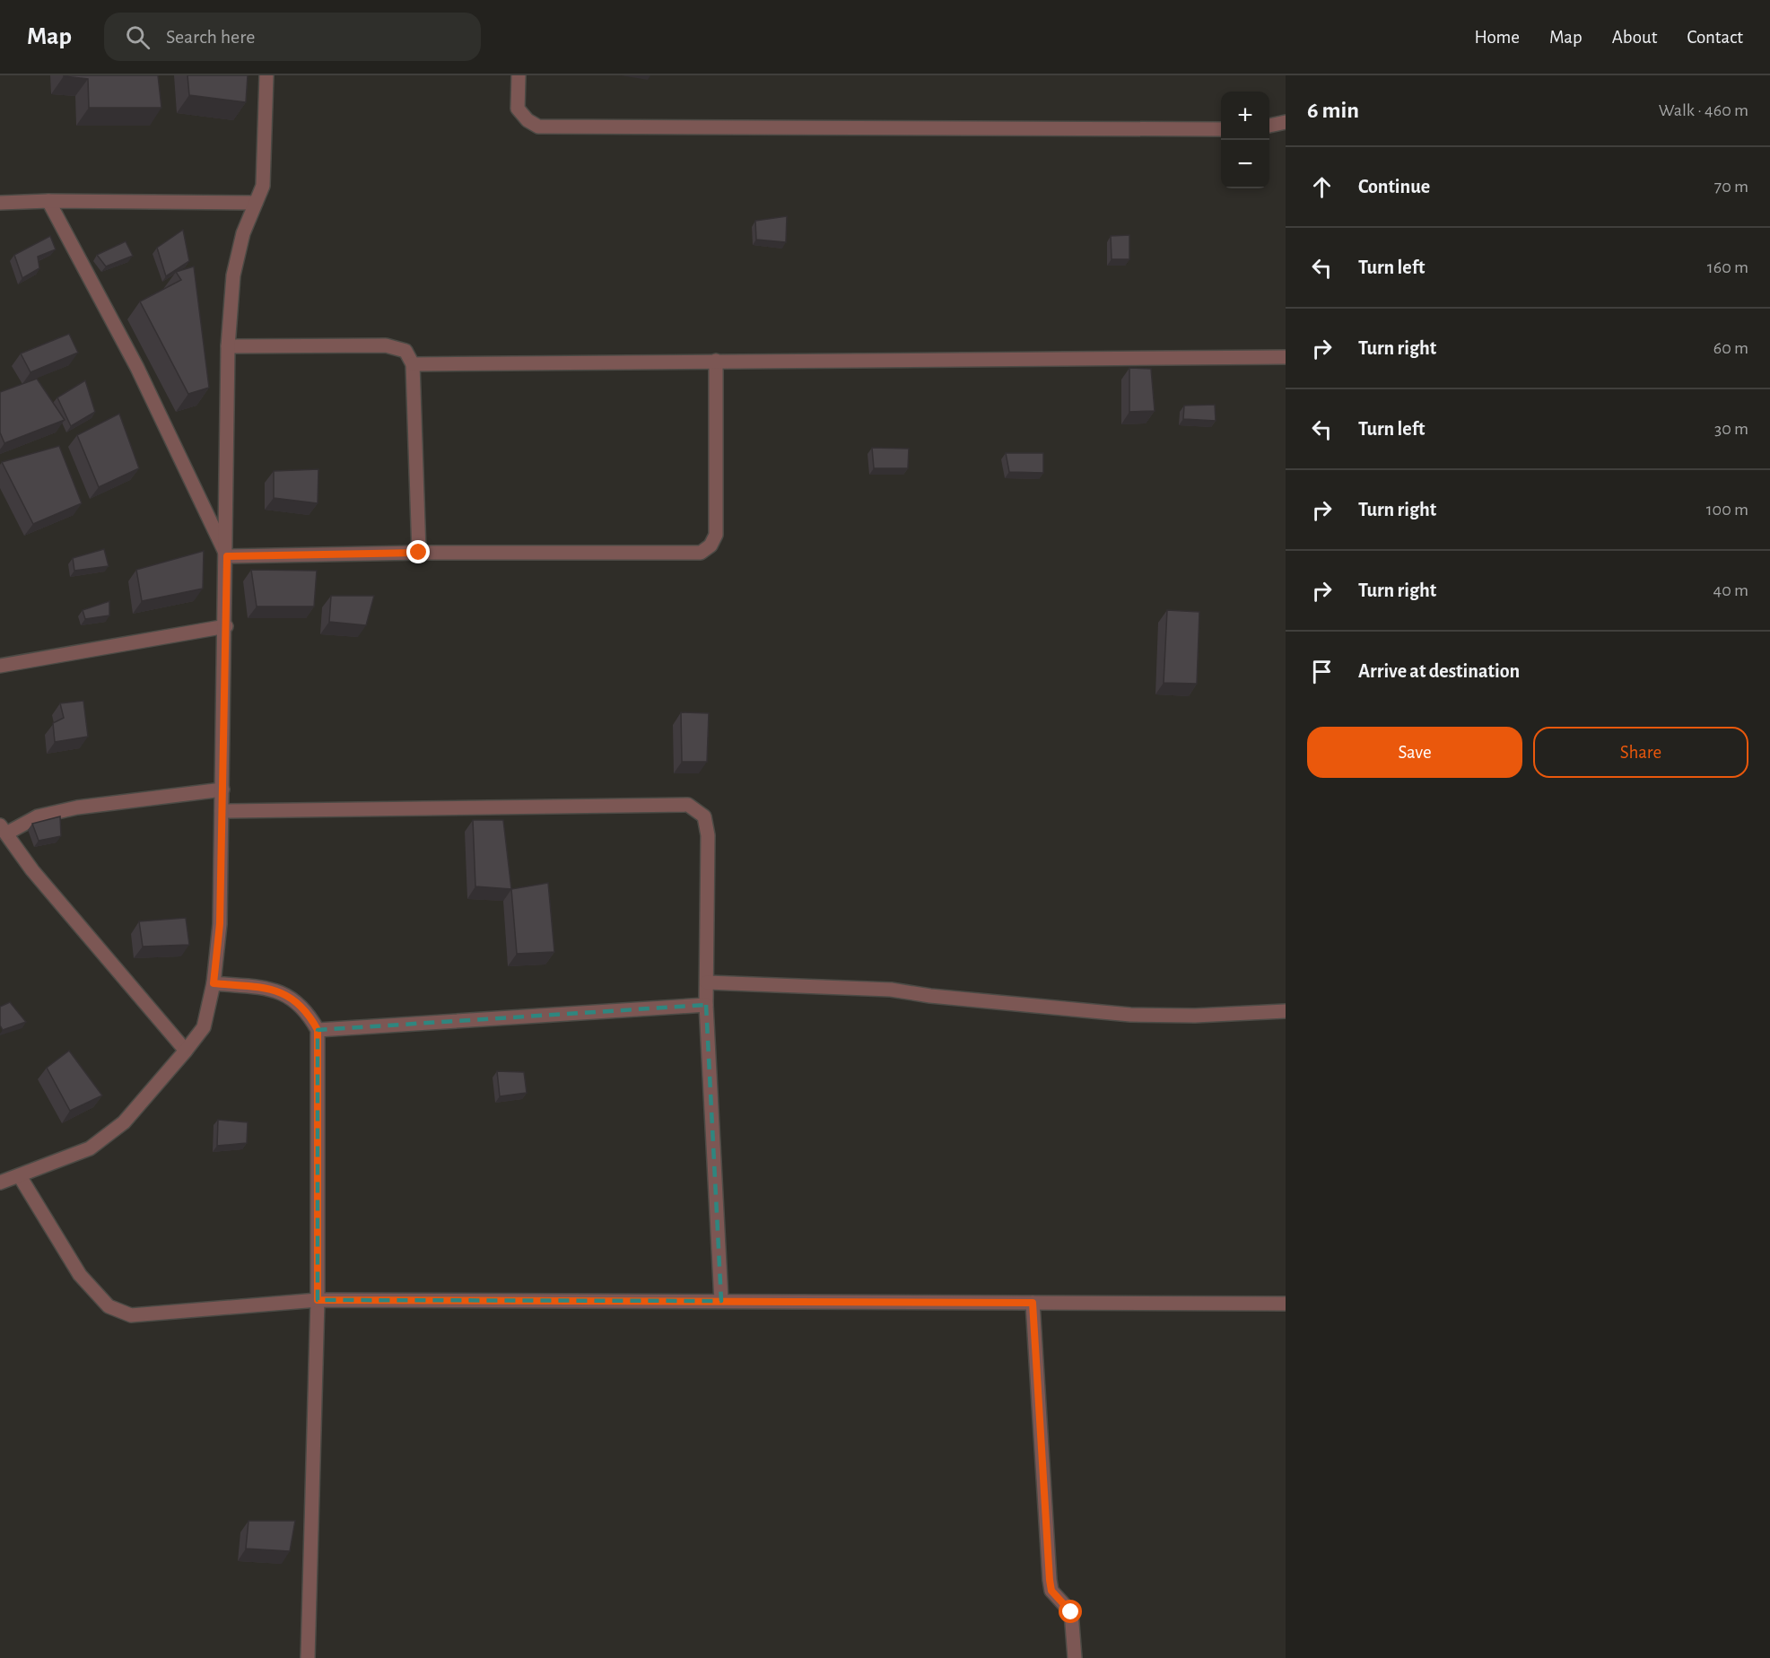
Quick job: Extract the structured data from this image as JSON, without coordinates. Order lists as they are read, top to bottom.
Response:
{
  "page": {
    "header": "Map",
    "search": "Search here",
    "nav": [
      "Home",
      "Map",
      "About",
      "Contact"
    ],
    "heading": ["6 min", "Walk · 460 m"],
    "map_buttons": ["+", "−"],
    "list": [
      ["Continue", "70 m"],
      ["Turn left", "160 m"],
      ["Turn right", "60 m"],
      ["Turn left", "30 m"],
      ["Turn right", "100 m"],
      ["Turn right", "40 m"],
      "Arrive at destination"
    ],
    "buttons": ["Save", "Share"]
  }
}
